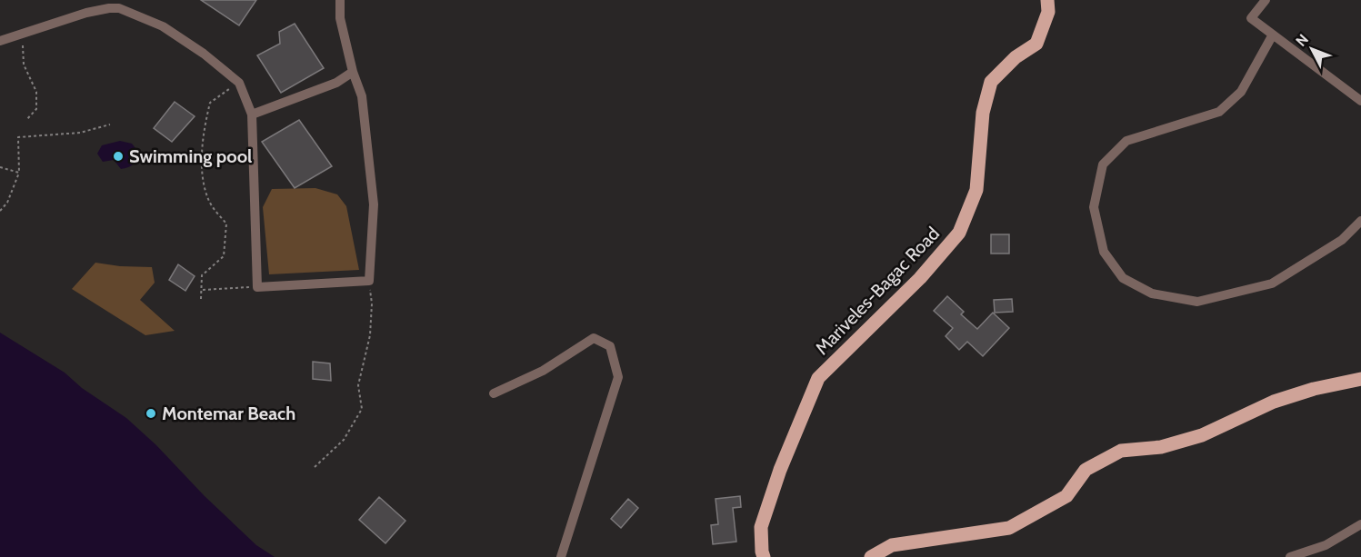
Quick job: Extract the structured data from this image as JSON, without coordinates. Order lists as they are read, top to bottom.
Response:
{
  "streets": {
    "main road": ["Mariveles-Bagac Road"]
  },
  "places": ["Swimming pool", "Montemar Beach"],
  "north": "top left"
}
